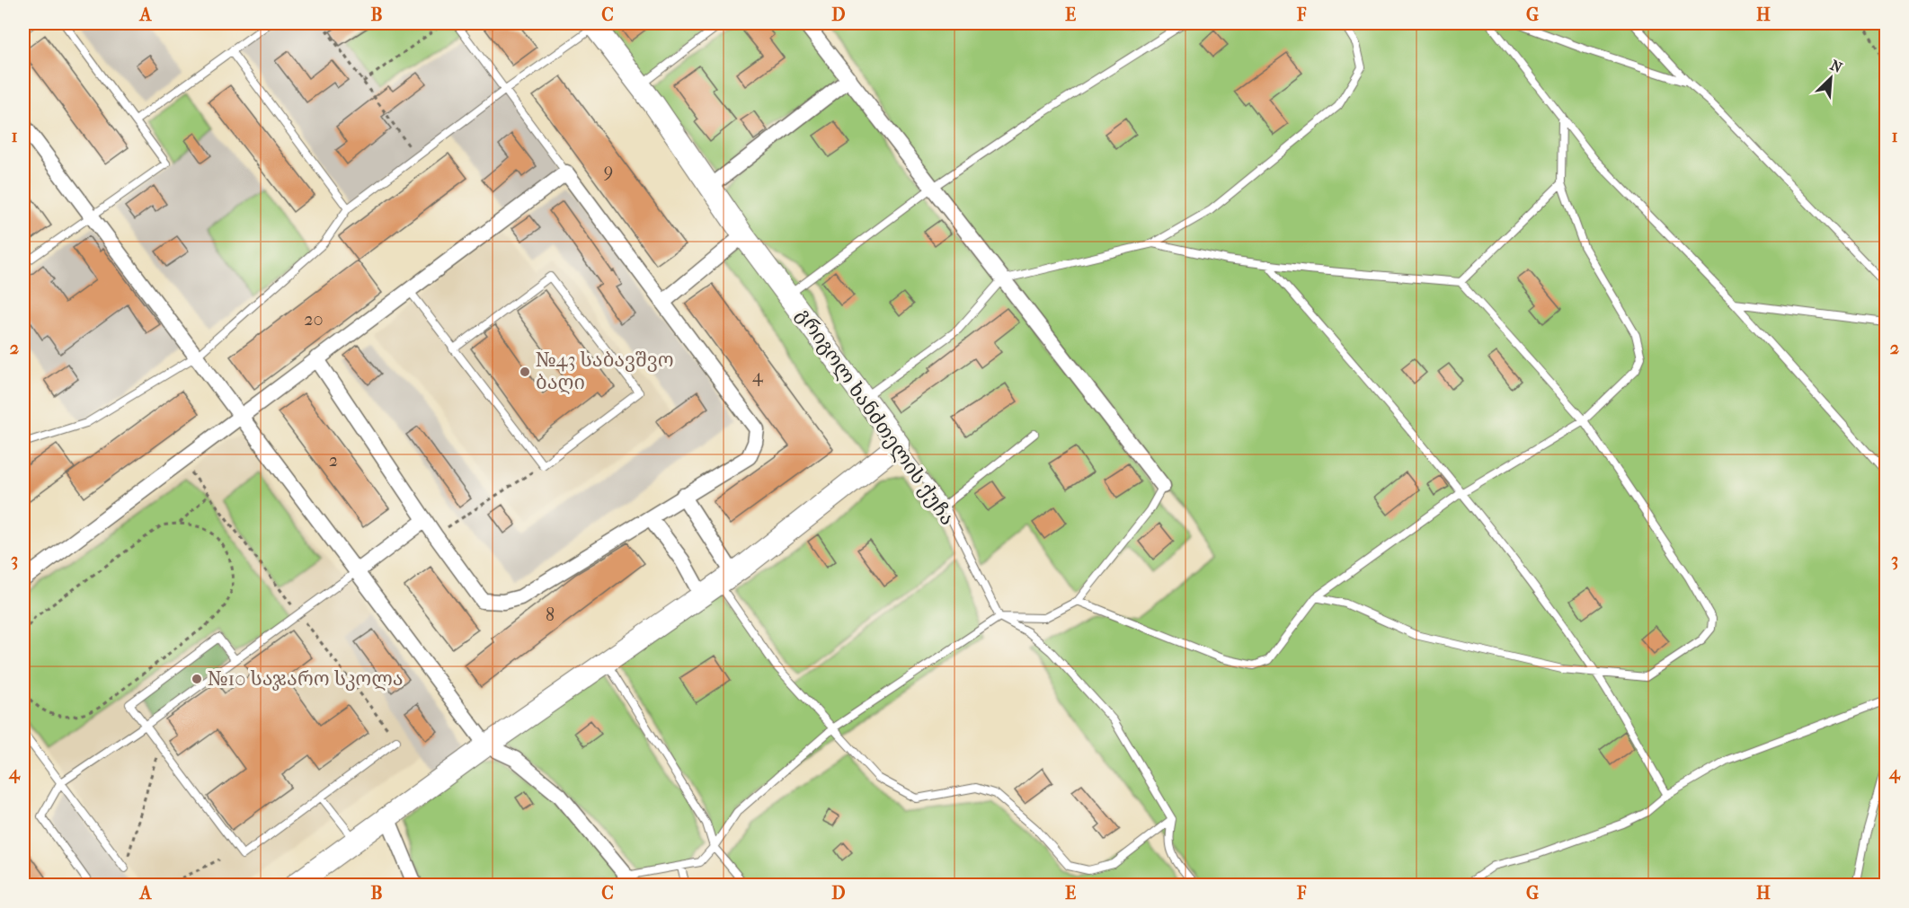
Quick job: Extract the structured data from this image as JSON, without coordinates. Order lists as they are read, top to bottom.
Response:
{
  "streets": {
    "street": ["გრიგოლ ხანძთელის ქუჩა"]
  },
  "places": ["№43 საბავშვო ბაღი", "№10 საჯარო სკოლა"],
  "house_numbers": [
    "9",
    "20",
    "4",
    "2",
    "8"
  ],
  "north": "top right",
  "grid": {
    "columns": [
      "A",
      "B",
      "C",
      "D",
      "E",
      "F",
      "G",
      "H"
    ],
    "rows": [
      "1",
      "2",
      "3",
      "4"
    ]
  }
}
